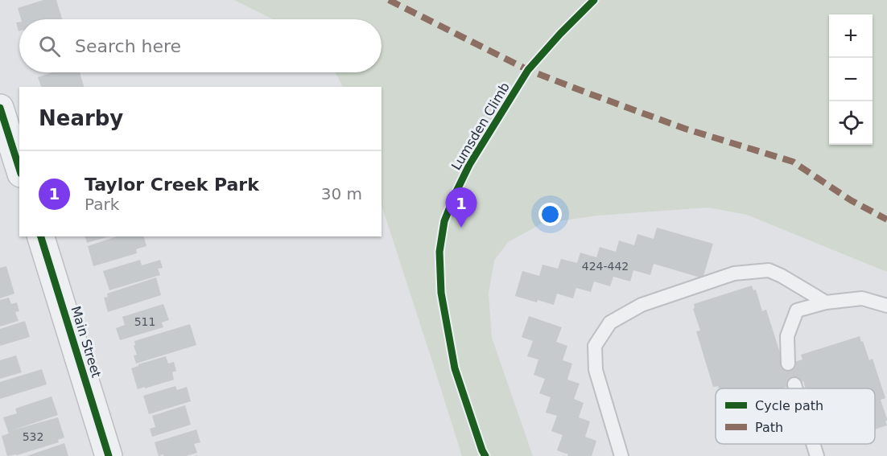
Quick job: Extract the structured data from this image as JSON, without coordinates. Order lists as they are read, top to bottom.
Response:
{
  "streets": {
    "street": ["Main Street"],
    "cycle path": ["Lumsden Climb"]
  },
  "house_numbers": ["424-442", "511", "532"],
  "legend": ["Cycle path", "Path"],
  "page": {
    "map_buttons": ["+", "−"],
    "search": "Search here",
    "heading": "Nearby",
    "list": [
      {
        "mark": "1",
        "name": "Taylor Creek Park",
        "note": "Park",
        "value": "30 m"
      }
    ],
    "pins": "1"
  }
}
